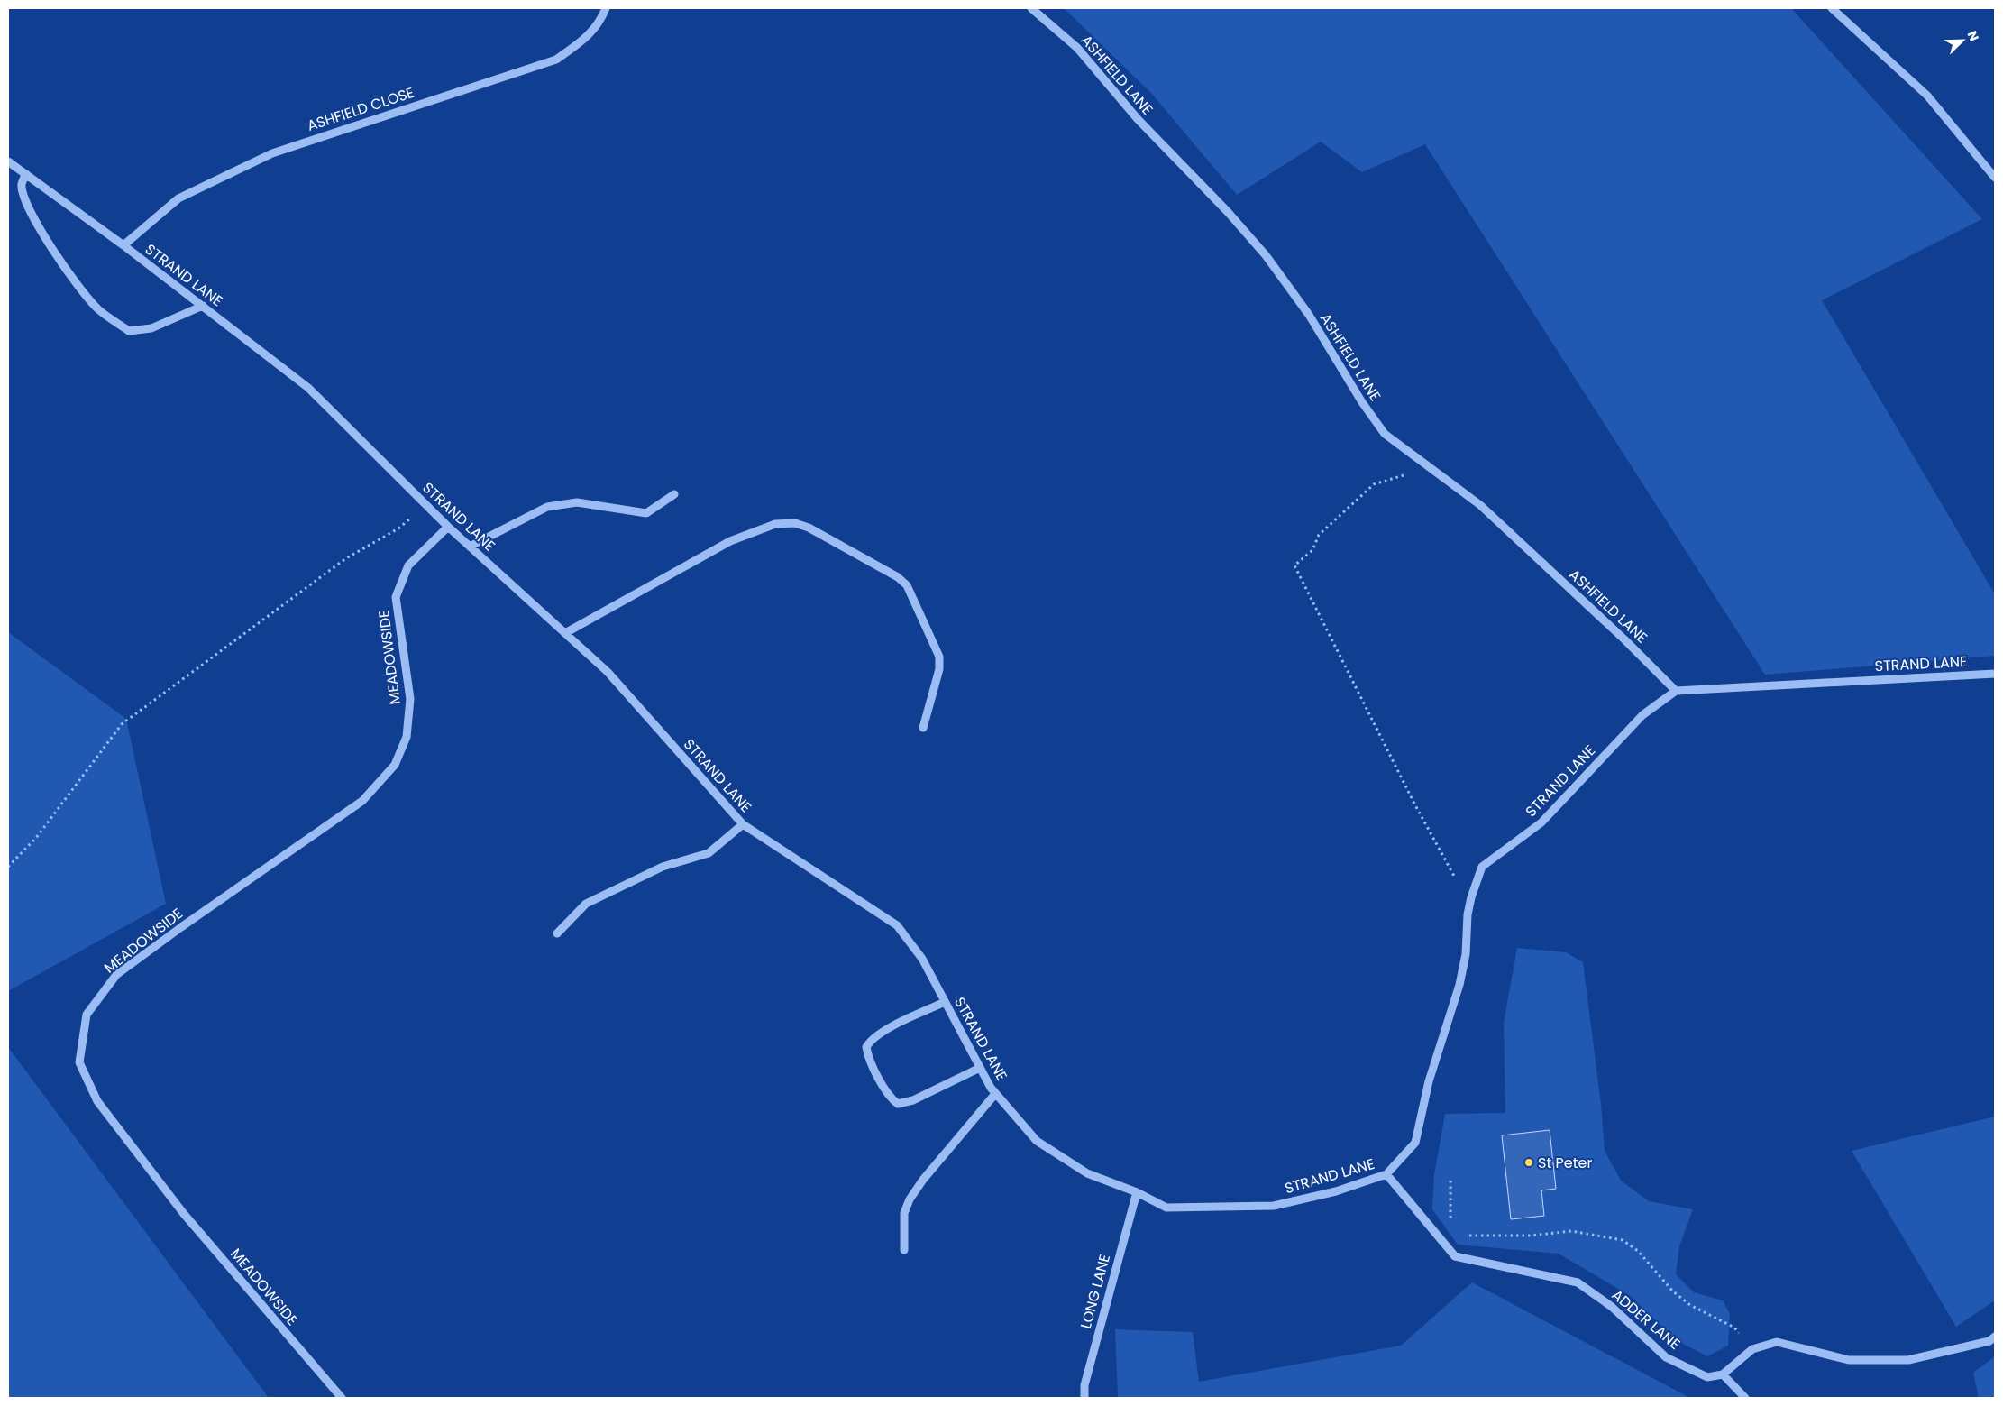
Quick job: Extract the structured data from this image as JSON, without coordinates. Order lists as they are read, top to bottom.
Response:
{
  "streets": {
    "street": [
      "ASHFIELD LANE",
      "ASHFIELD CLOSE",
      "STRAND LANE",
      "MEADOWSIDE",
      "LONG LANE",
      "ADDER LANE"
    ]
  },
  "crossings": [
    ["ASHFIELD LANE", "STRAND LANE"],
    ["ASHFIELD CLOSE", "STRAND LANE"],
    ["STRAND LANE", "MEADOWSIDE"],
    ["STRAND LANE", "LONG LANE"],
    ["STRAND LANE", "ADDER LANE"]
  ],
  "places": ["St Peter"],
  "north": "top right"
}
